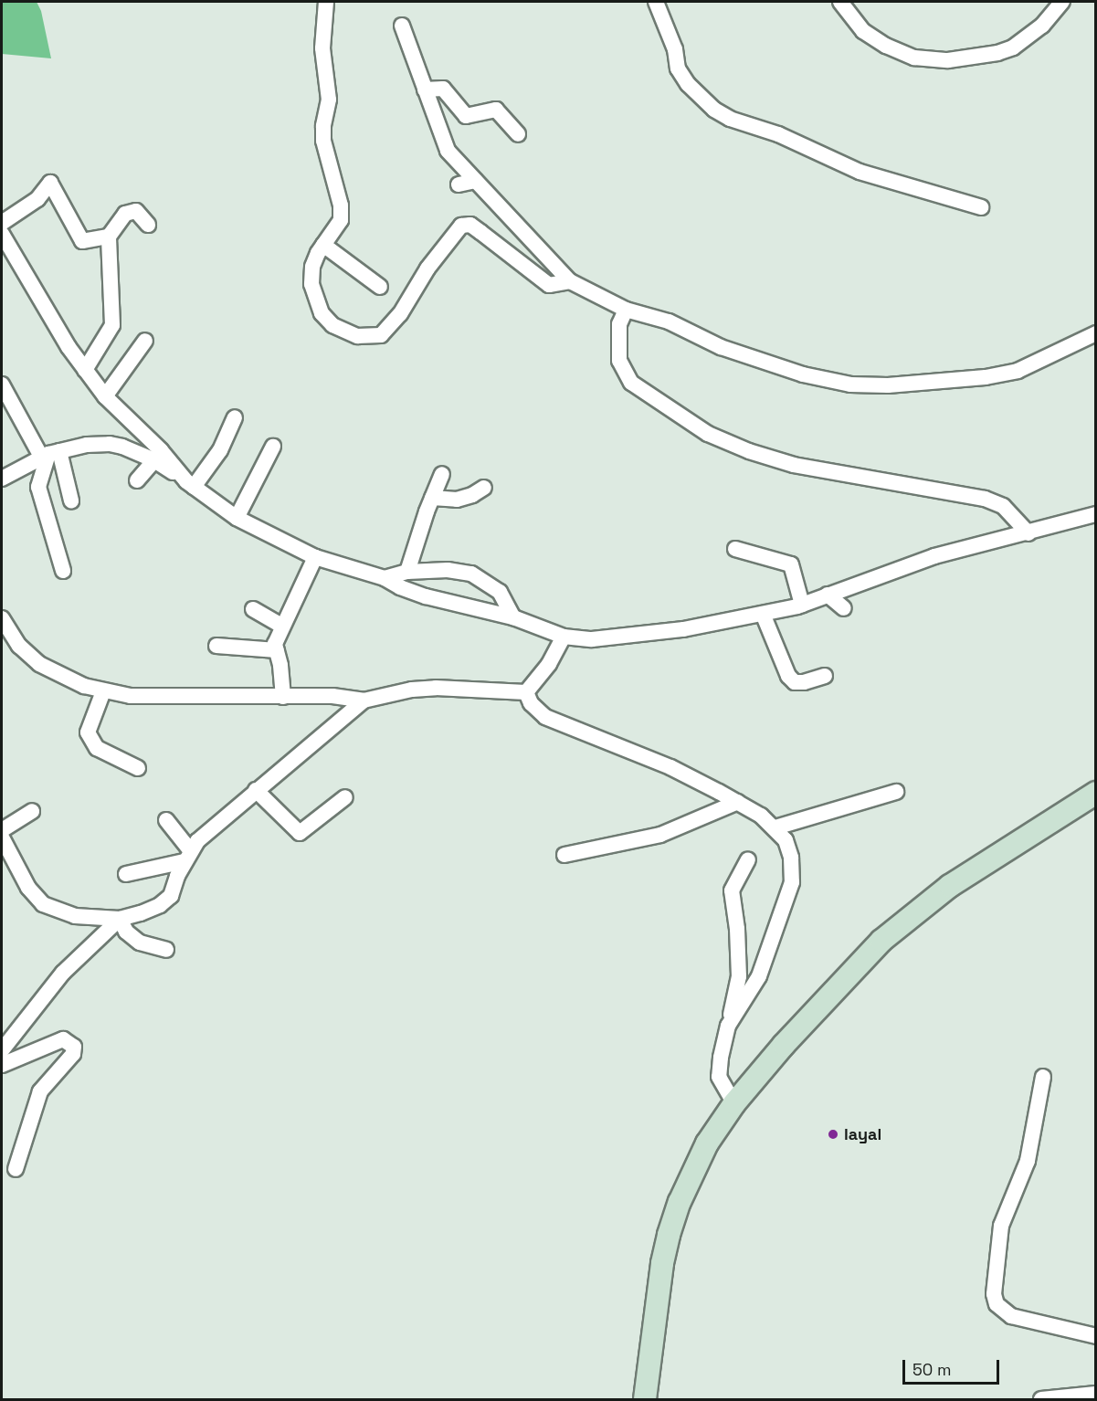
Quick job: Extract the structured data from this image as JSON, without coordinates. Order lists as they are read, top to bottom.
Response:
{
  "places": ["layal"],
  "scale_bar": "50 m"
}
